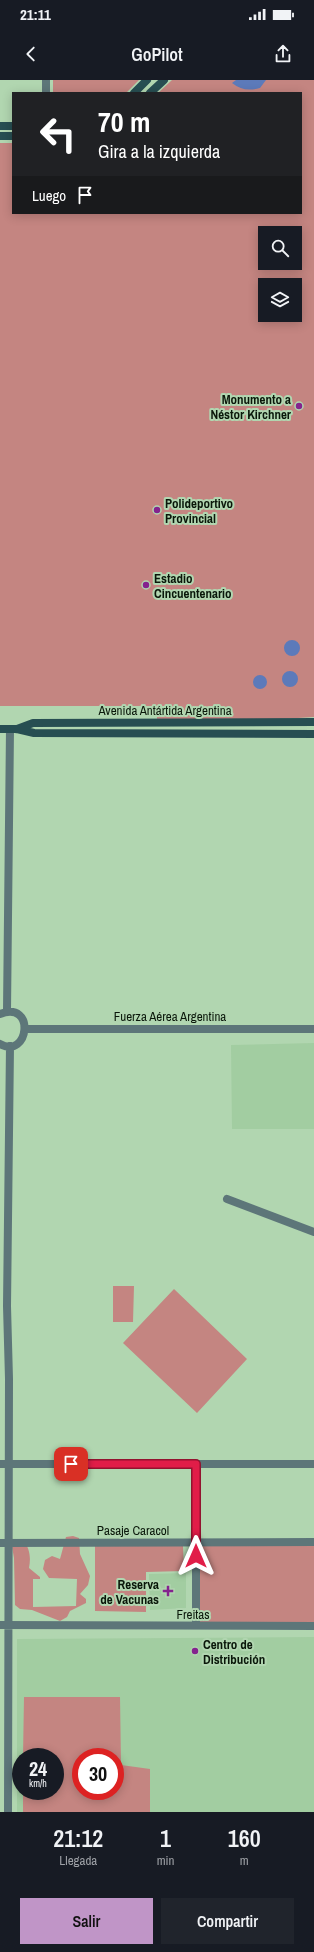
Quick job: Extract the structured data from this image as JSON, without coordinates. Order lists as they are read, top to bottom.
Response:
{
  "streets": {
    "main road": ["Avenida Antártida Argentina"],
    "street": ["Fuerza Aérea Argentina", "Pasaje Caracol", "Freitas"]
  },
  "places": {
    "other": [
      "Monumento a Néstor Kirchner",
      "Polideportivo Provincial",
      "Estadio Cincuentenario",
      "Centro de Distribución"
    ],
    "health": ["Reserva de Vacunas"]
  },
  "page": {
    "status": "21:11",
    "header": "GoPilot",
    "turn": ["70 m", "Gira a la izquierda"],
    "then": "Luego",
    "speed": "24 km/h",
    "limit": "30",
    "eta": [
      "21:12",
      "Llegada",
      "1",
      "min",
      "160",
      "m"
    ],
    "buttons": ["Salir", "Compartir"]
  }
}
